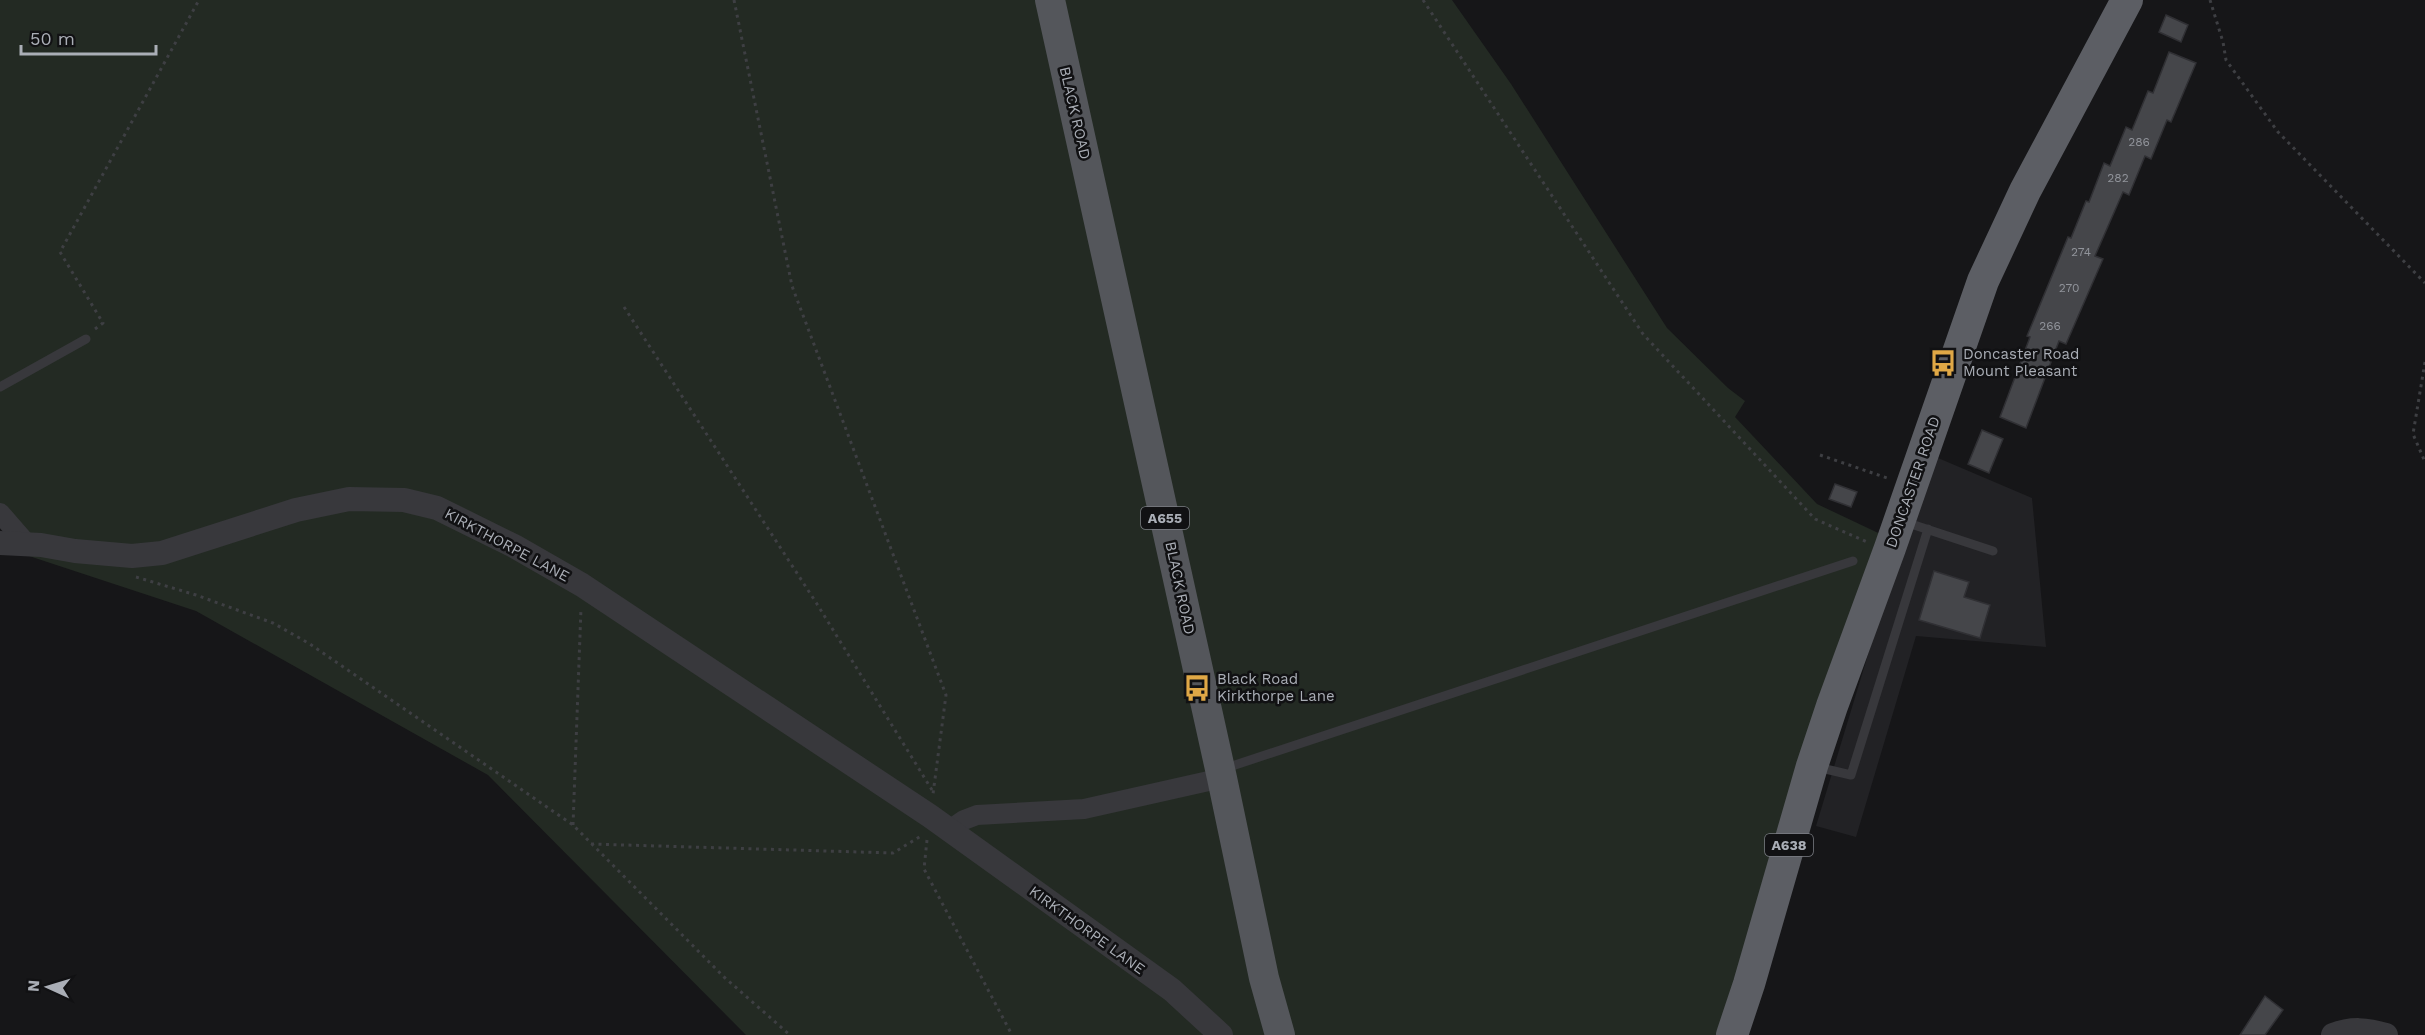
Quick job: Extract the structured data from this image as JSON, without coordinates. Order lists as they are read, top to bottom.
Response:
{
  "streets": {
    "highway": ["DONCASTER ROAD", "A638"],
    "main road": ["BLACK ROAD", "A655"],
    "street": ["KIRKTHORPE LANE"]
  },
  "places": {
    "bus stop": ["Doncaster Road Mount Pleasant", "Black Road Kirkthorpe Lane"]
  },
  "house_numbers": [
    "286",
    "282",
    "274",
    "270",
    "266"
  ],
  "scale_bar": "50 m",
  "north": "left"
}
